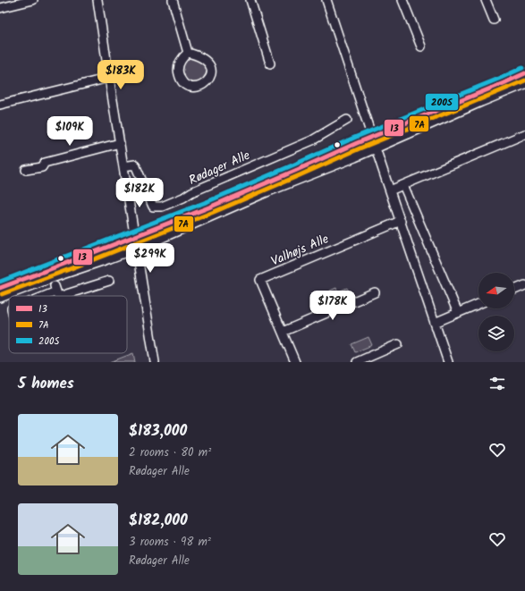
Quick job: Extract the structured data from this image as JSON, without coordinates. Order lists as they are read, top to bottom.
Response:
{
  "streets": {
    "street": ["Rødager Alle", "Valhøjs Alle"]
  },
  "lines": ["transit line 200S", "transit line 13", "transit line 7A"],
  "legend": ["13", "7A", "200S"],
  "north": "left",
  "page": {
    "price": [
      "$183K",
      "$109K",
      "$182K",
      "$299K",
      "$178K"
    ],
    "heading": "5 homes",
    "list": [
      {
        "name": "$183,000",
        "note": "2 rooms · 80 m² · Rødager Alle"
      },
      {
        "name": "$182,000",
        "note": "3 rooms · 98 m² · Rødager Alle"
      }
    ]
  }
}
